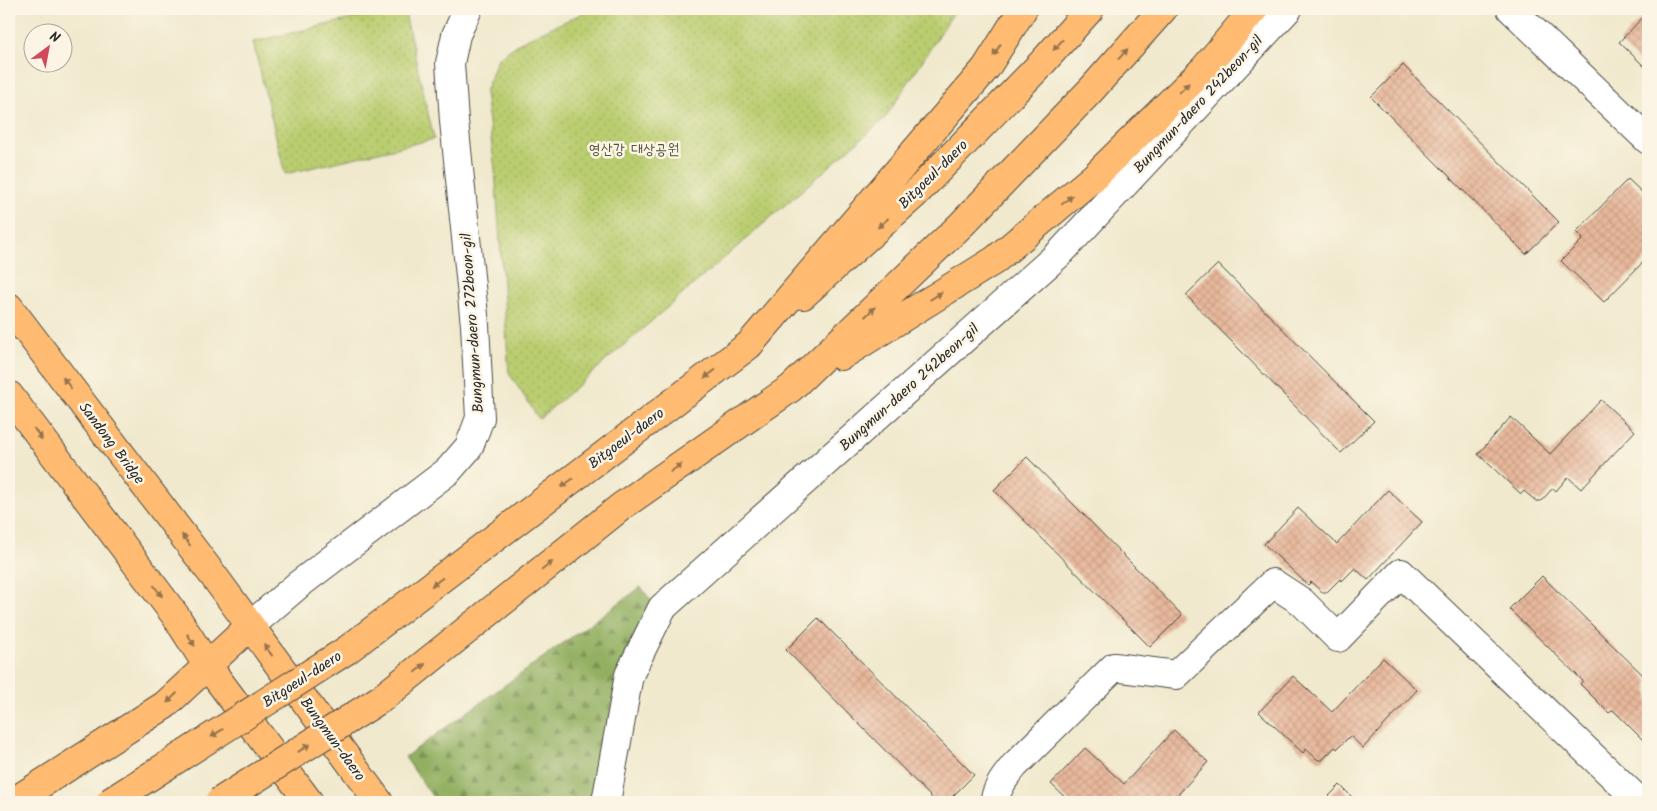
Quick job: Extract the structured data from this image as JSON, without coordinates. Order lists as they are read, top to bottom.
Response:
{
  "streets": {
    "main road": ["Bitgoeul-daero", "Sandong Bridge", "Bungmun-daero"],
    "street": ["Bungmun-daero 242beon-gil", "Bungmun-daero 272beon-gil"]
  },
  "crossings": [
    ["Bungmun-daero 272beon-gil", "Bungmun-daero"],
    ["Sandong Bridge", "Bungmun-daero"]
  ],
  "parks": ["영산강 대상공원"],
  "north": "top right"
}
